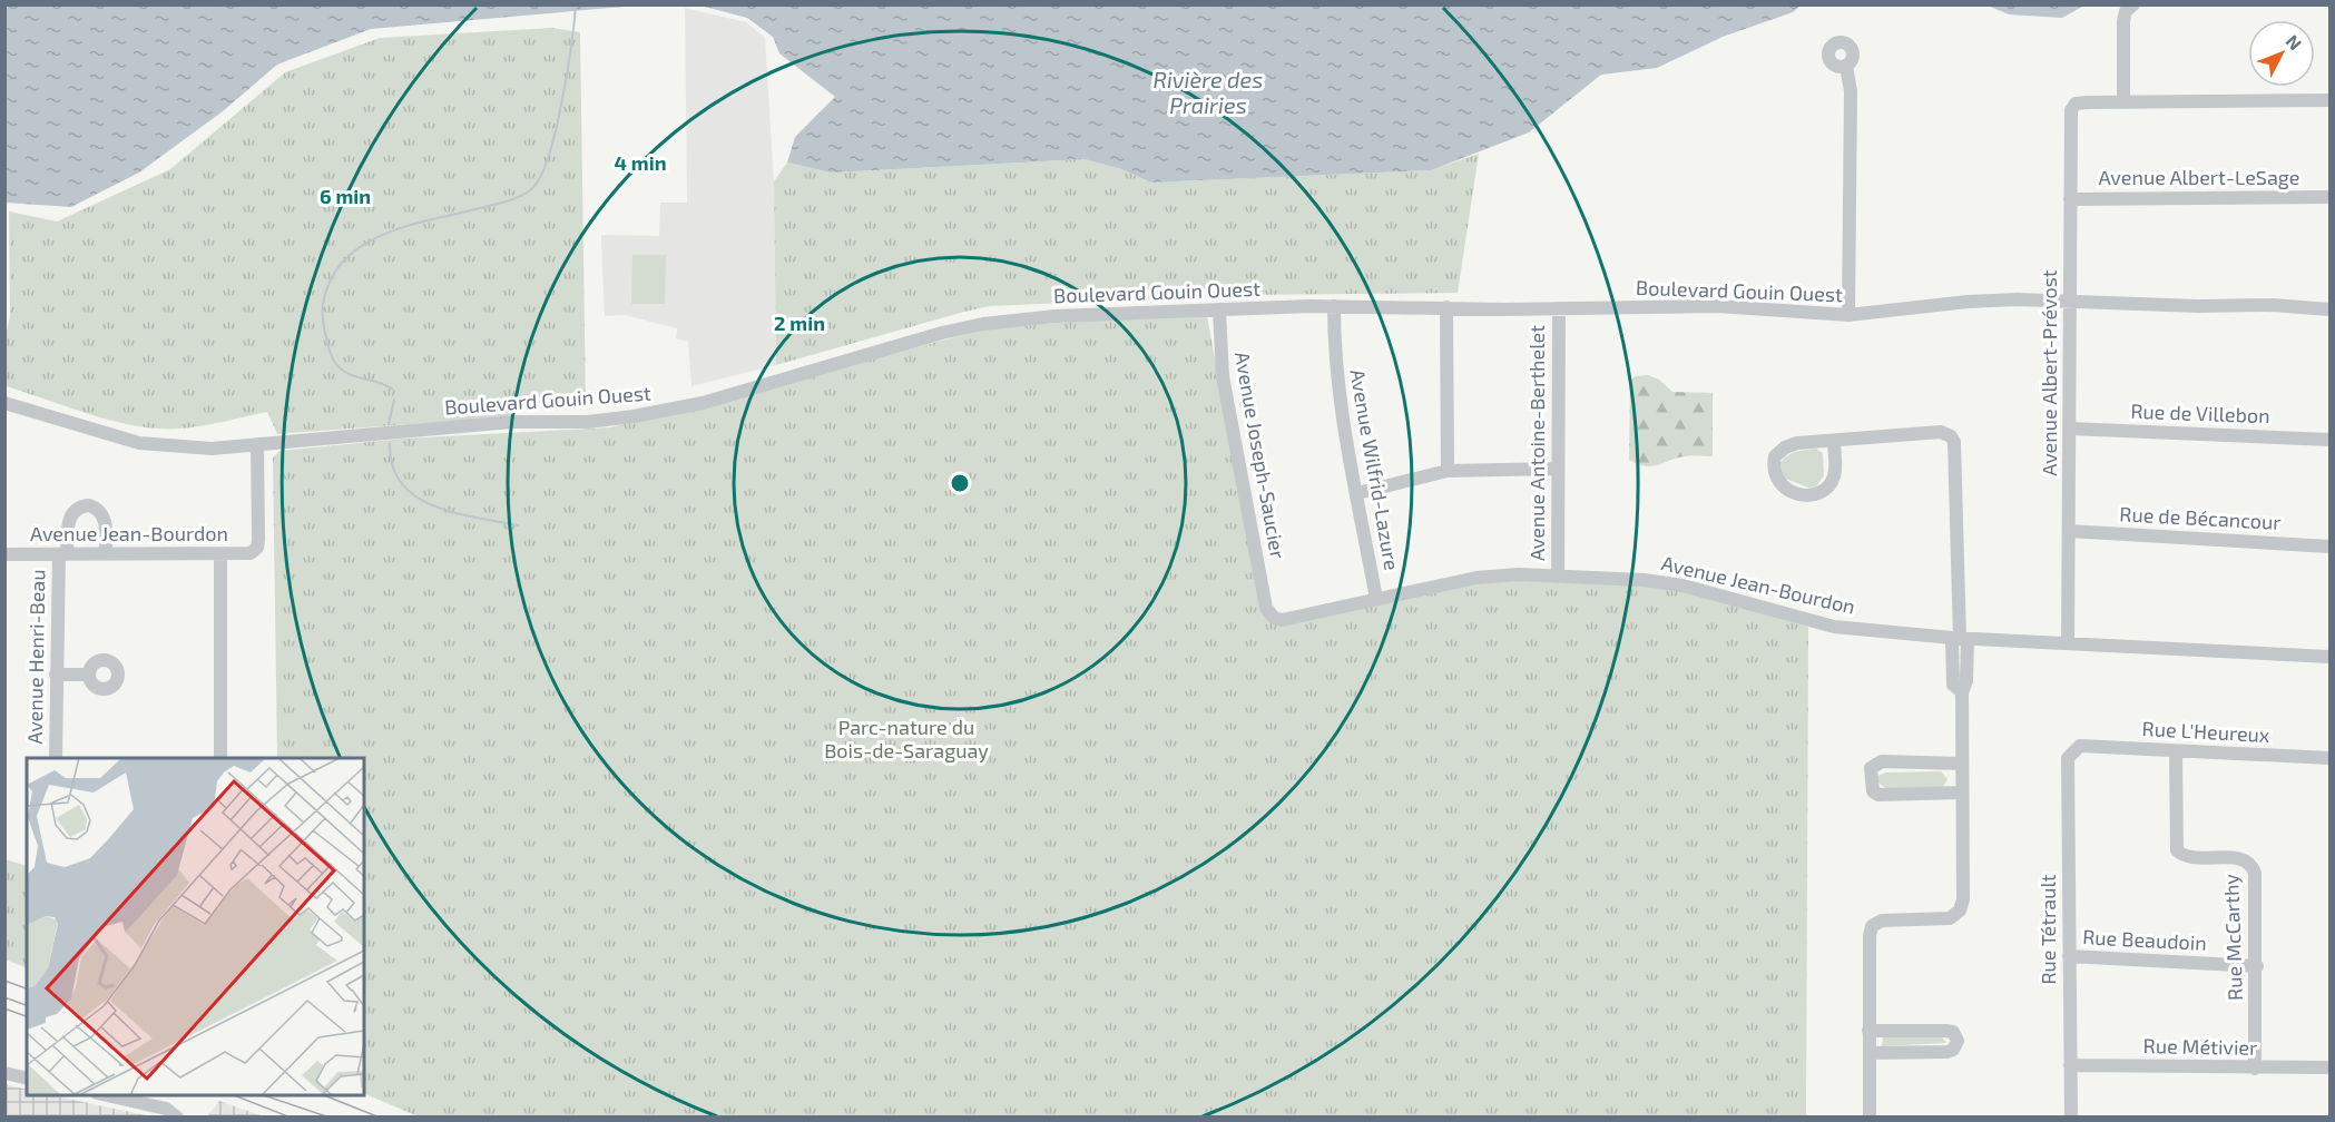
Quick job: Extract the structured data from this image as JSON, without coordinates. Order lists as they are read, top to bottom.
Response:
{
  "streets": {
    "street": [
      "Avenue Albert-LeSage",
      "Boulevard Gouin Ouest",
      "Avenue Albert-Prévost",
      "Rue de Villebon",
      "Avenue Antoine-Berthelet",
      "Avenue Joseph-Saucier",
      "Avenue Wilfrid-Lazure",
      "Rue de Bécancour",
      "Avenue Jean-Bourdon",
      "Avenue Henri-Beau",
      "Rue L'Heureux",
      "Rue Tétrault",
      "Rue McCarthy",
      "Rue Beaudoin",
      "Rue Métivier"
    ]
  },
  "crossings": [
    ["Avenue Albert-LeSage", "Avenue Albert-Prévost"],
    ["Boulevard Gouin Ouest", "Avenue Albert-Prévost"],
    ["Boulevard Gouin Ouest", "Avenue Antoine-Berthelet"],
    ["Boulevard Gouin Ouest", "Avenue Joseph-Saucier"],
    ["Boulevard Gouin Ouest", "Avenue Wilfrid-Lazure"],
    ["Boulevard Gouin Ouest", "Avenue Jean-Bourdon"],
    ["Avenue Albert-Prévost", "Rue de Villebon"],
    ["Avenue Albert-Prévost", "Rue de Bécancour"],
    ["Avenue Albert-Prévost", "Avenue Jean-Bourdon"],
    ["Avenue Antoine-Berthelet", "Avenue Jean-Bourdon"],
    ["Avenue Joseph-Saucier", "Avenue Jean-Bourdon"],
    ["Avenue Wilfrid-Lazure", "Avenue Jean-Bourdon"],
    ["Avenue Jean-Bourdon", "Avenue Henri-Beau"],
    ["Rue L'Heureux", "Rue Tétrault"],
    ["Rue L'Heureux", "Rue McCarthy"],
    ["Rue Tétrault", "Rue Beaudoin"],
    ["Rue Tétrault", "Rue Métivier"],
    ["Rue McCarthy", "Rue Beaudoin"],
    ["Rue McCarthy", "Rue Métivier"]
  ],
  "water": ["Rivière des Prairies"],
  "parks": ["Parc-nature du Bois-de-Saraguay"],
  "north": "top right",
  "rings": ["4 min", "6 min", "2 min"]
}
